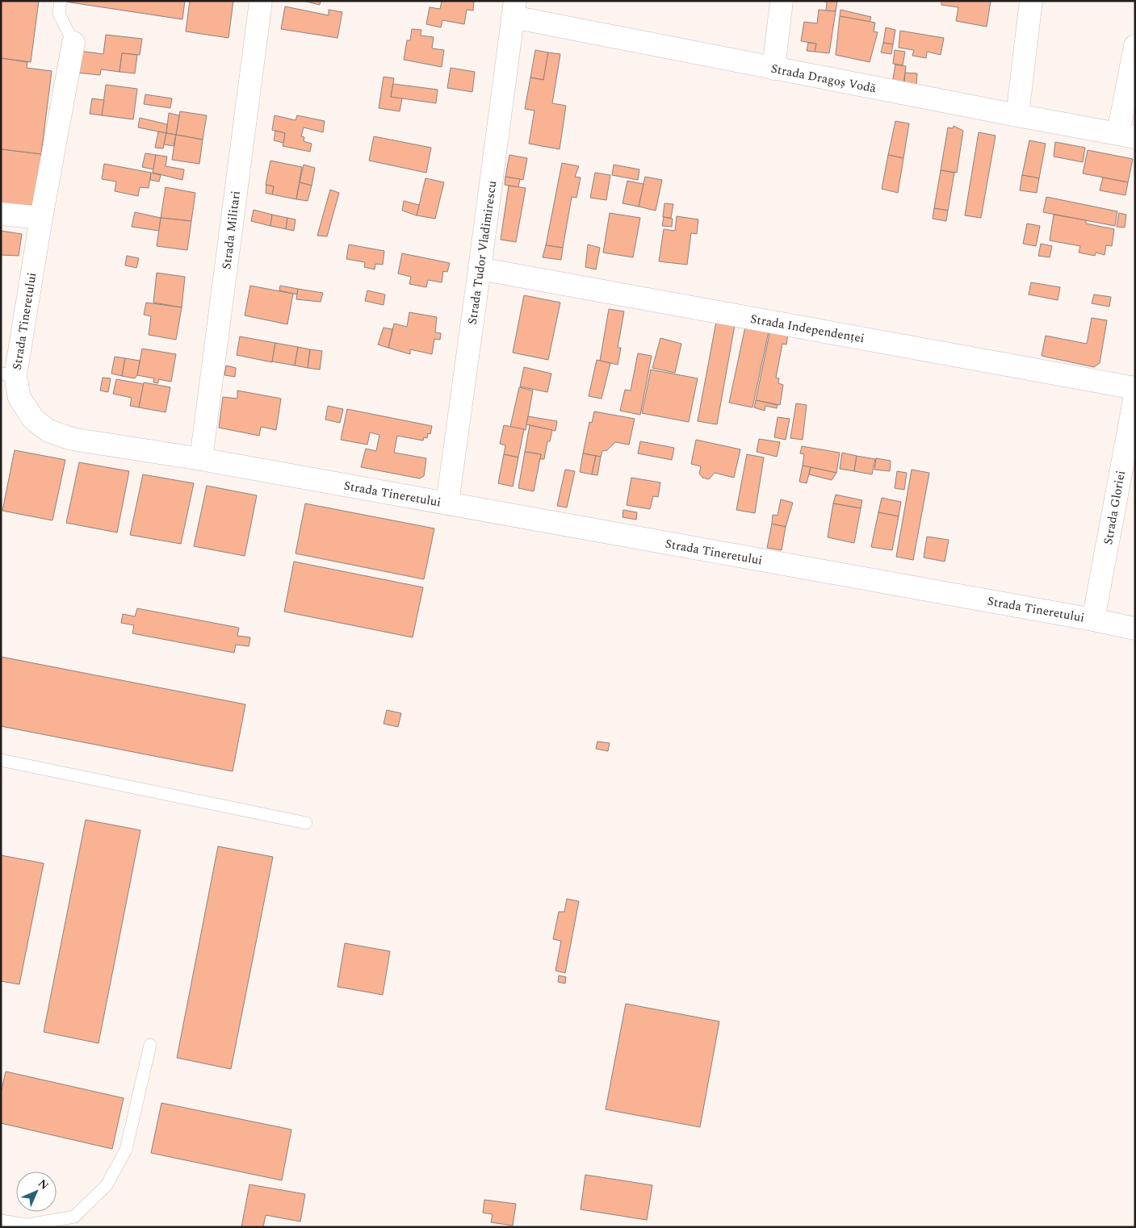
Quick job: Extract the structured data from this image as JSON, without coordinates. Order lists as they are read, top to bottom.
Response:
{
  "streets": {
    "street": [
      "Strada Dragoș Vodă",
      "Strada Militari",
      "Strada Tudor Vladimirescu",
      "Strada Tineretului",
      "Strada Independenței",
      "Strada Gloriei"
    ]
  },
  "crossings": [
    ["Strada Dragoș Vodă", "Strada Tudor Vladimirescu"],
    ["Strada Militari", "Strada Tineretului"],
    ["Strada Tudor Vladimirescu", "Strada Tineretului"],
    ["Strada Tudor Vladimirescu", "Strada Independenței"],
    ["Strada Tineretului", "Strada Gloriei"]
  ],
  "north": "top right"
}
